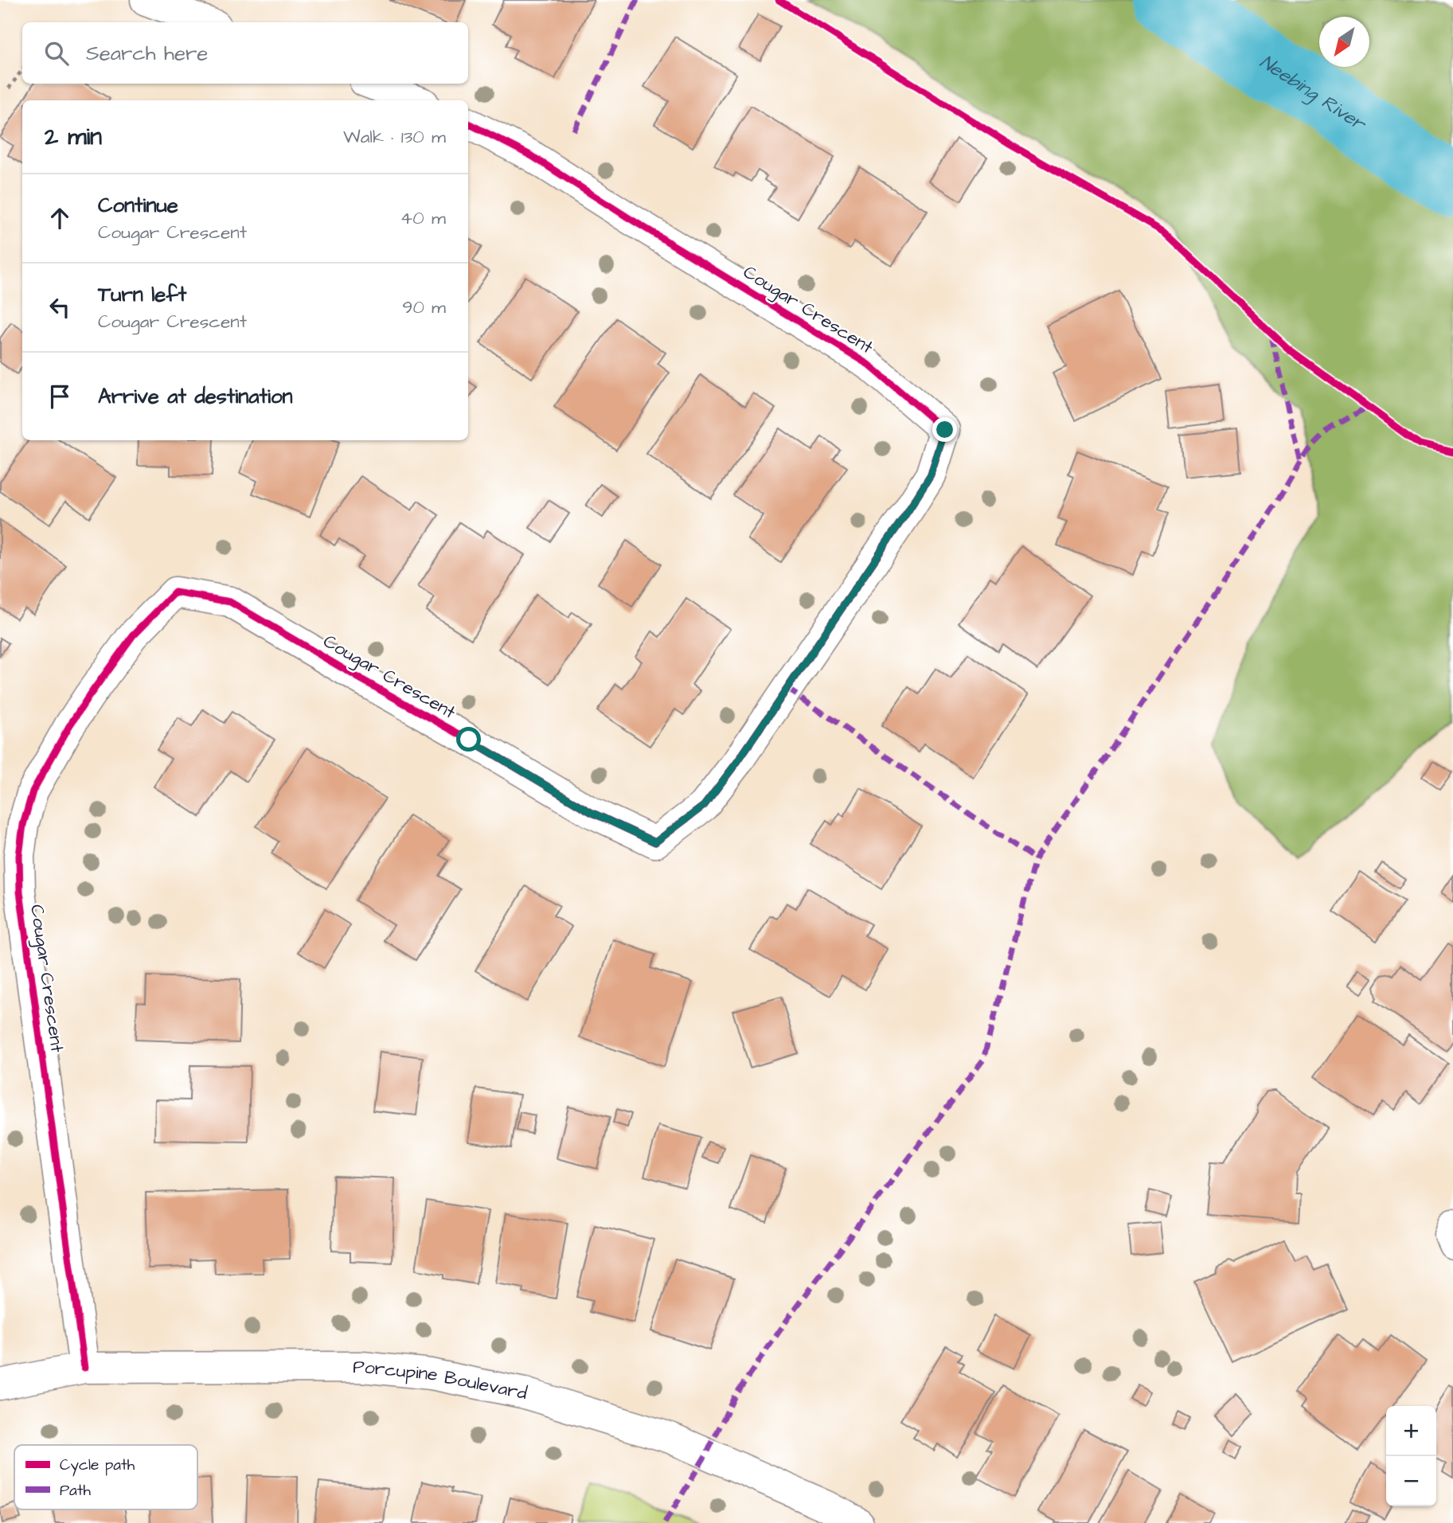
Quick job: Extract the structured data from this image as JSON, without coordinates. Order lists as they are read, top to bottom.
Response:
{
  "streets": {
    "street": ["Cougar Crescent", "Porcupine Boulevard"]
  },
  "crossings": [
    ["Cougar Crescent", "Porcupine Boulevard"]
  ],
  "water": ["Neebing River"],
  "legend": ["Cycle path", "Path"],
  "north": "bottom left",
  "page": {
    "search": "Search here",
    "heading": ["2 min", "Walk · 130 m"],
    "list": [
      ["Continue", "Cougar Crescent", "40 m"],
      ["Turn left", "Cougar Crescent", "90 m"],
      "Arrive at destination"
    ],
    "map_buttons": ["+", "−"]
  }
}
